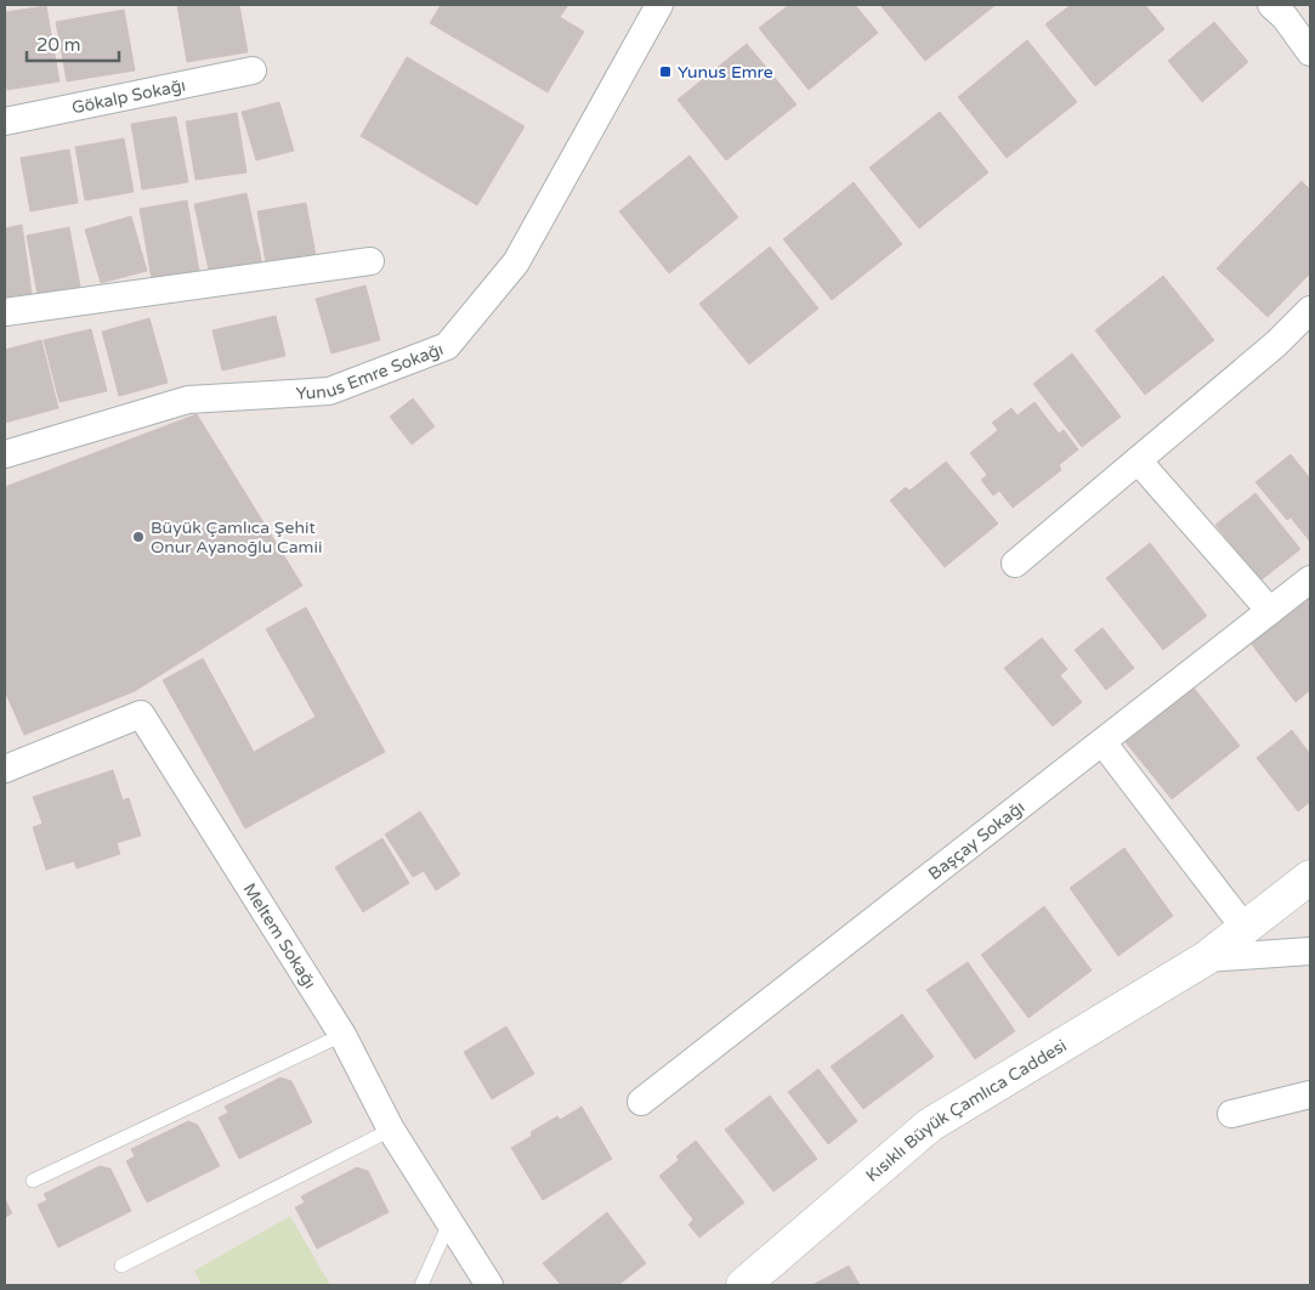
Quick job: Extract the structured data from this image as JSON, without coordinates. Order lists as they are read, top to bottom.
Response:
{
  "streets": {
    "main road": ["Kısıklı Büyük Çamlıca Caddesi"],
    "street": [
      "Gökalp Sokağı",
      "Yunus Emre Sokağı",
      "Başçay Sokağı",
      "Meltem Sokağı"
    ]
  },
  "places": {
    "transit": ["Yunus Emre"],
    "other": ["Büyük Çamlıca Şehit Onur Ayanoğlu Camii"]
  },
  "scale_bar": "20 m"
}
